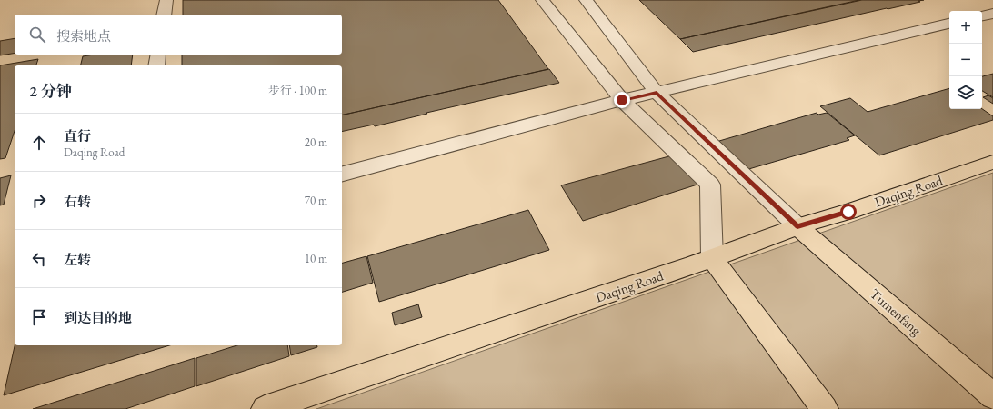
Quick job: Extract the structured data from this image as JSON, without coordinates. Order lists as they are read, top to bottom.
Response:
{
  "streets": {
    "main road": ["Daqing Road", "Tumenfang"]
  },
  "crossings": [
    ["Daqing Road", "Tumenfang"]
  ],
  "page": {
    "map_buttons": ["+", "−"],
    "search": "搜索地点",
    "heading": ["2 分钟", "步行 · 100 m"],
    "list": [
      ["直行", "Daqing Road", "20 m"],
      ["右转", "70 m"],
      ["左转", "10 m"],
      "到达目的地"
    ]
  }
}
